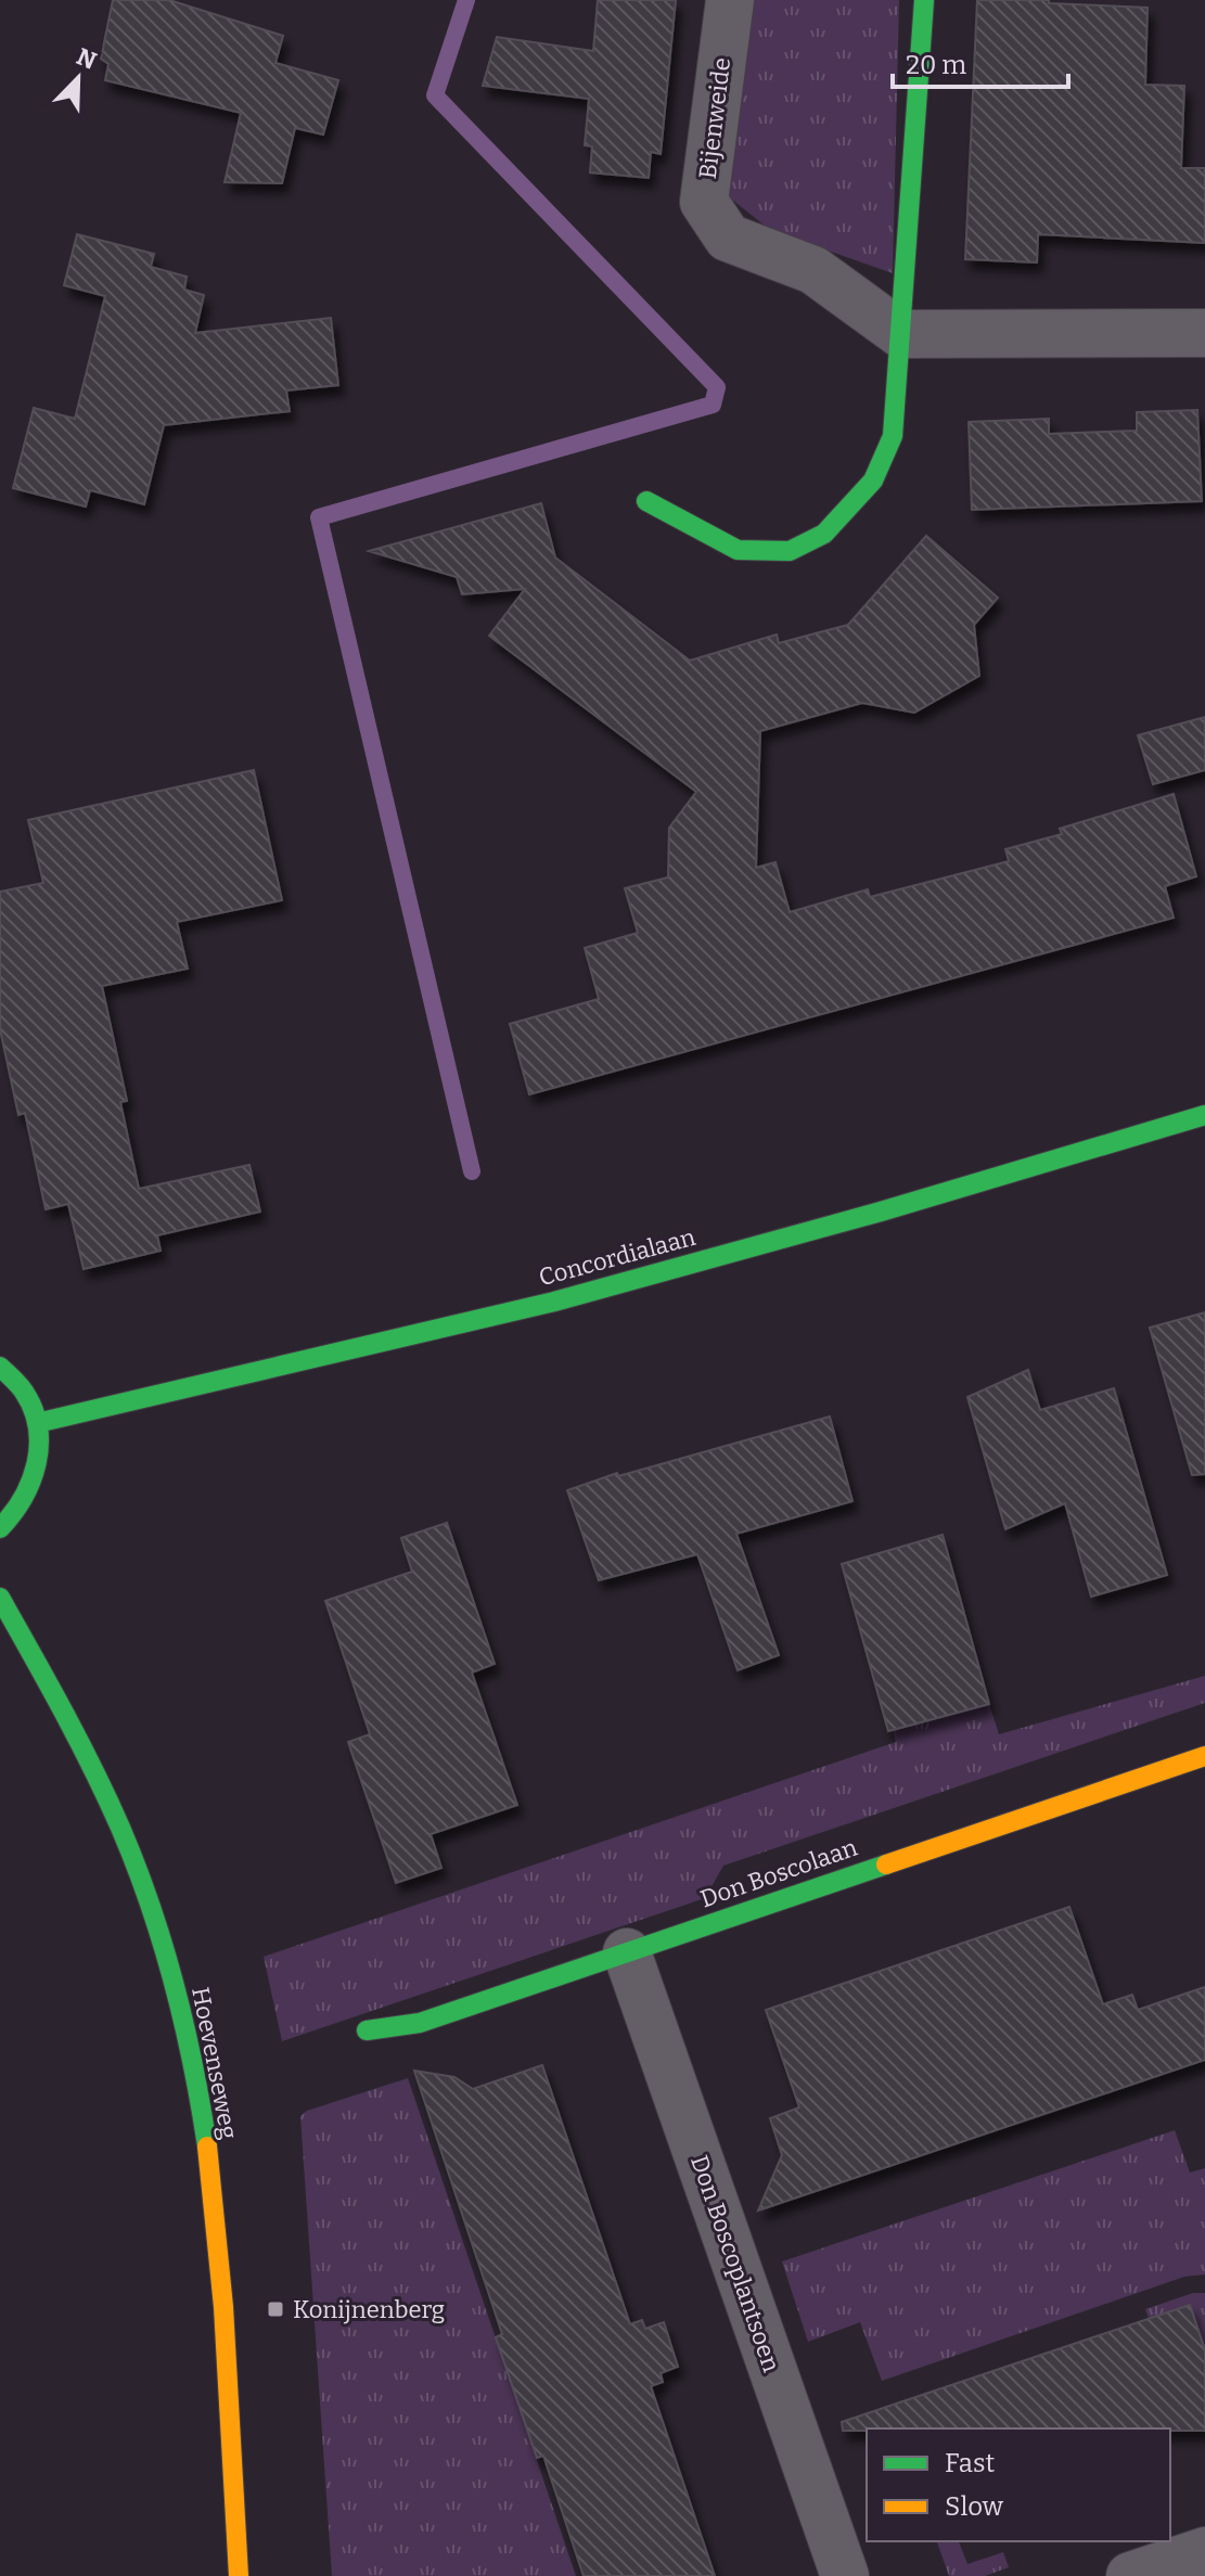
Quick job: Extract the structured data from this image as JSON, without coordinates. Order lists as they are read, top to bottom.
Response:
{
  "streets": {
    "street": [
      "Bijenweide",
      "Concordialaan",
      "Don Boscolaan",
      "Hoevenseweg",
      "Don Boscoplantsoen"
    ]
  },
  "crossings": [
    ["Don Boscolaan", "Don Boscoplantsoen"]
  ],
  "places": {
    "transit": ["Konijnenberg"]
  },
  "legend": ["Fast", "Slow"],
  "scale_bar": "20 m",
  "north": "top right"
}
